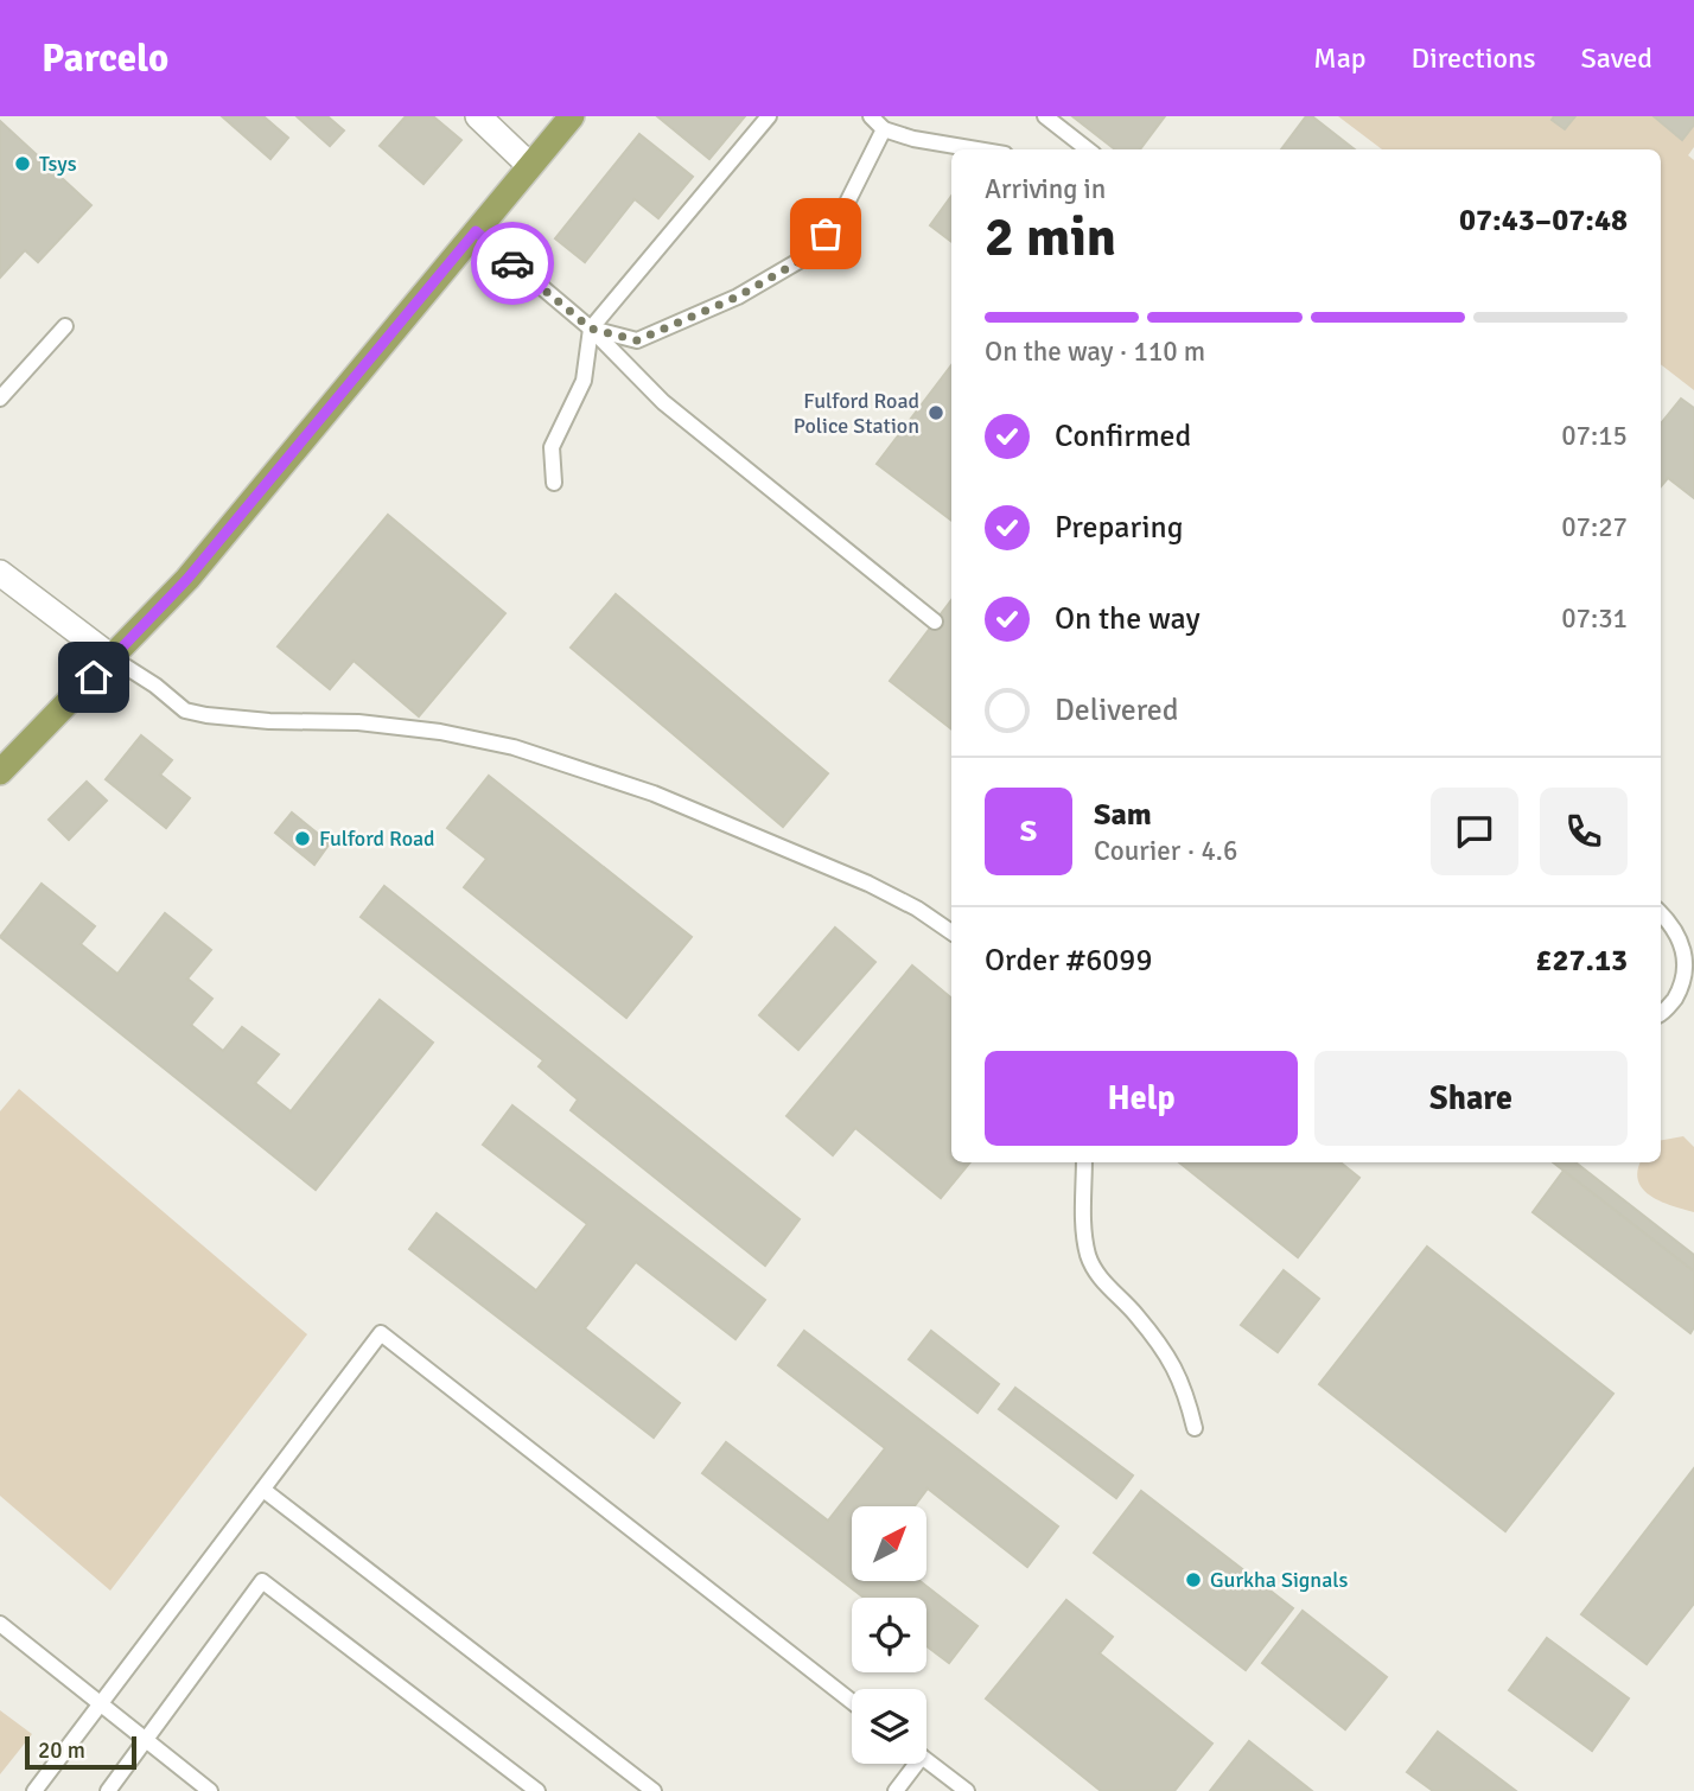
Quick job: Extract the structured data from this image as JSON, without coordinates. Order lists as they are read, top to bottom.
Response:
{
  "places": [
    "Tsys",
    "Fulford Road Police Station",
    "Fulford Road",
    "Gurkha Signals"
  ],
  "scale_bar": "20 m",
  "north": "top right",
  "page": {
    "header": "Parcelo",
    "nav": ["Map", "Directions", "Saved"],
    "heading": ["2 min", "Arriving in", "07:43–07:48"],
    "panel": [
      "Sam",
      "Courier · 4.6",
      "Order #6099",
      "£27.13"
    ],
    "bar": "On the way · 110 m",
    "list": [
      ["Confirmed", "07:15"],
      ["Preparing", "07:27"],
      ["On the way", "07:31"],
      "Delivered"
    ],
    "round": "S",
    "buttons": ["Help", "Share"],
    "scale": "20 m"
  }
}
